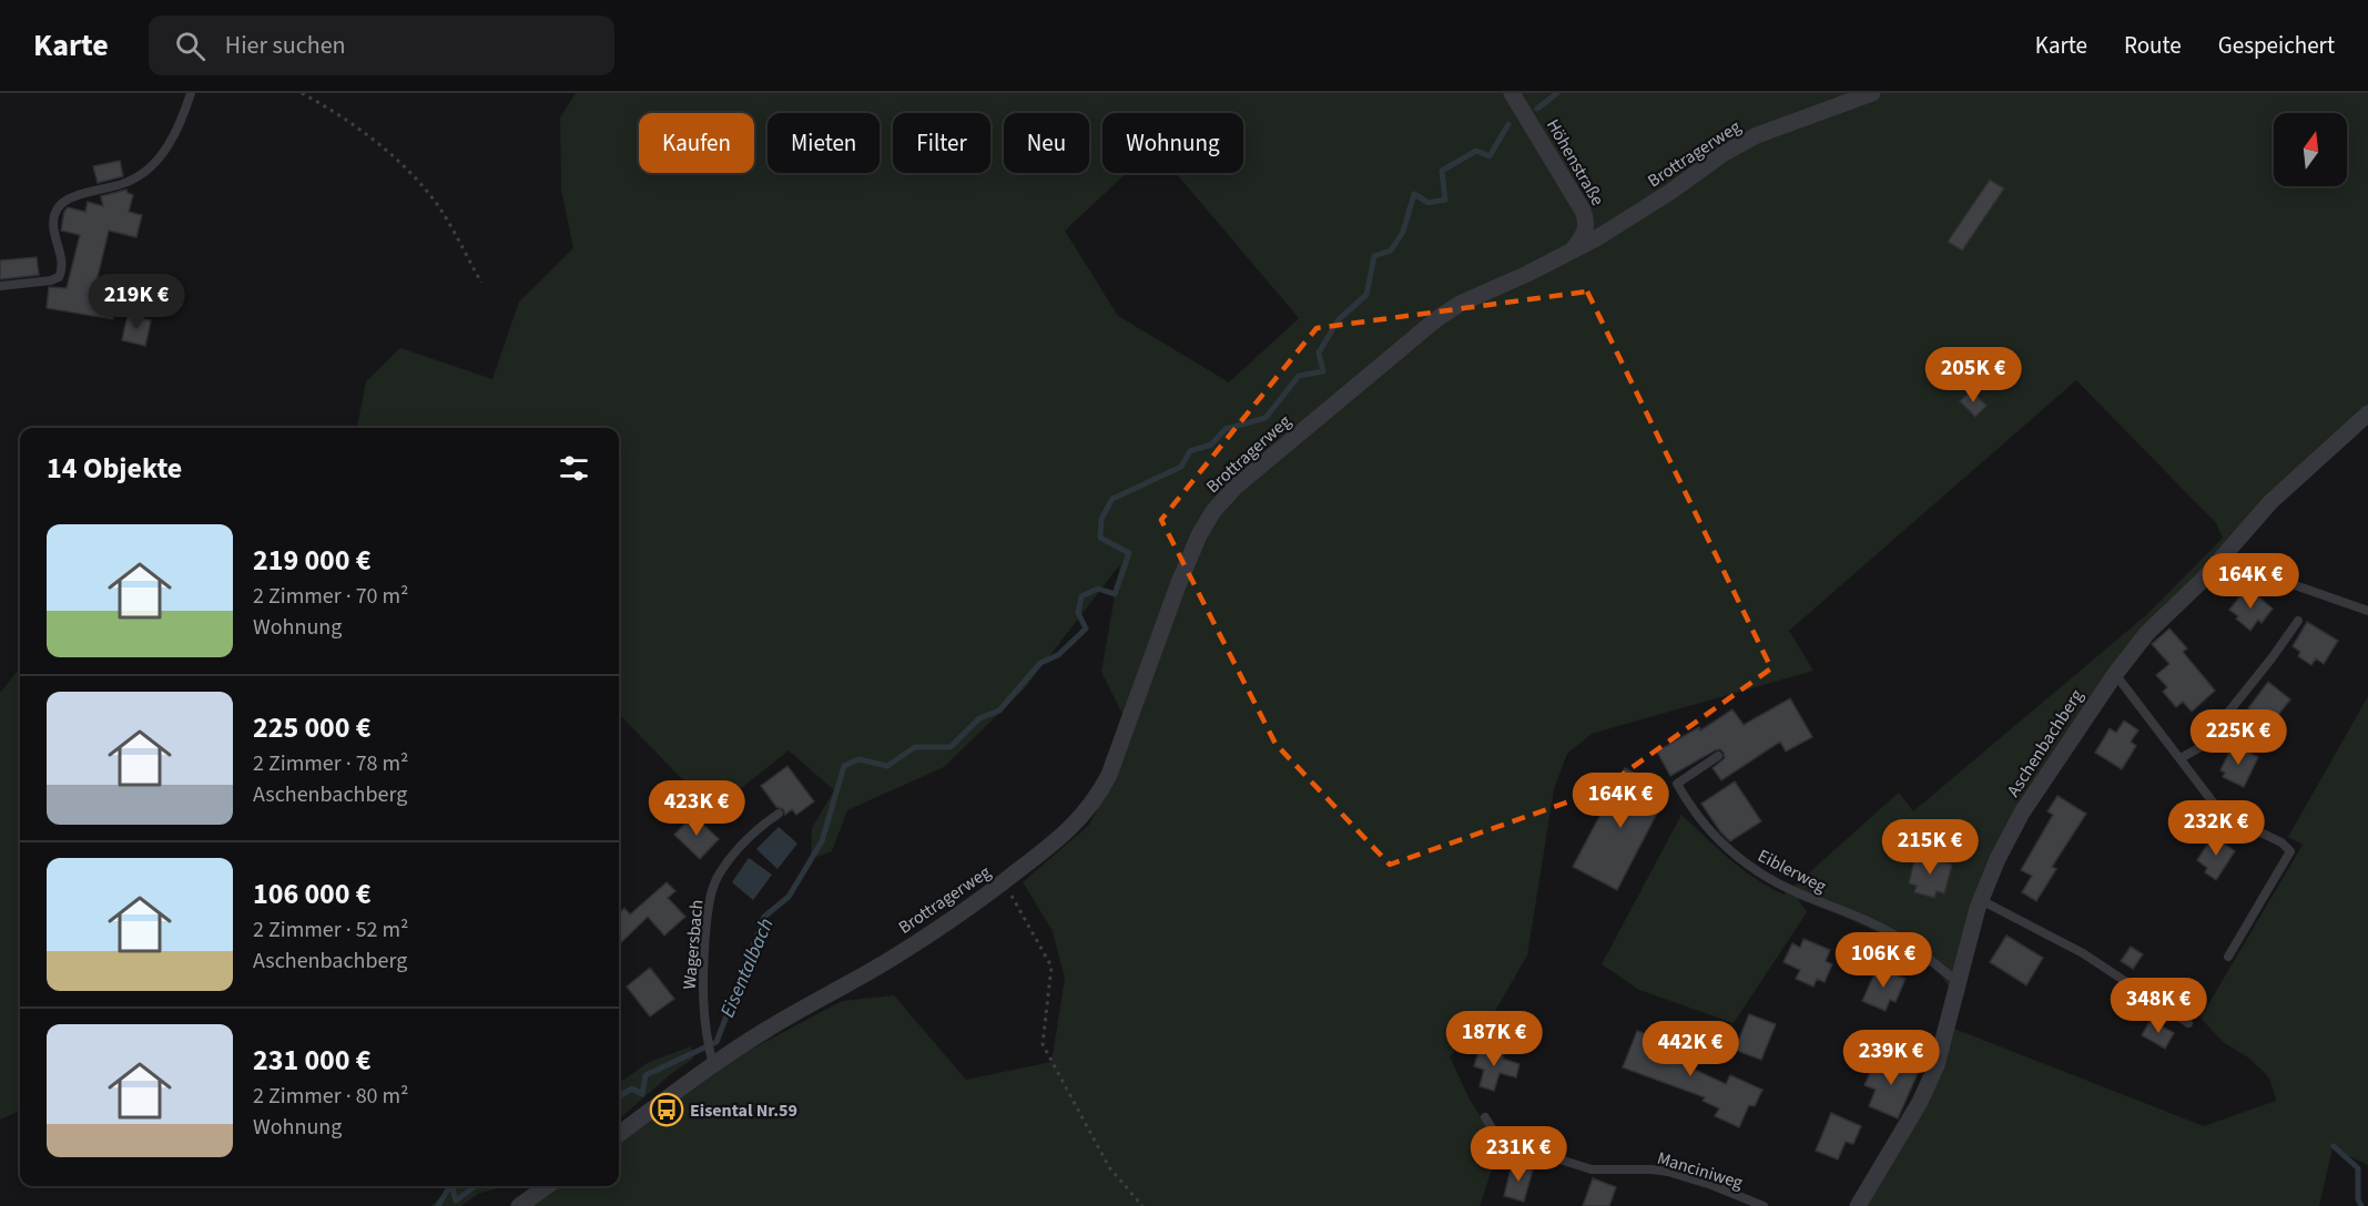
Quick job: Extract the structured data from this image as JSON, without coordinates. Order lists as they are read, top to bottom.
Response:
{
  "streets": {
    "street": ["Brottragerweg", "Höhenstraße", "Aschenbachberg"],
    "lane": ["Eiblerweg", "Wagersbach", "Manciniweg"]
  },
  "crossings": [
    ["Brottragerweg", "Höhenstraße"],
    ["Brottragerweg", "Wagersbach"],
    ["Aschenbachberg", "Eiblerweg"]
  ],
  "water": ["Eisentalbach"],
  "places": {
    "bus stop": ["Eisental Nr.59"]
  },
  "north": "top",
  "page": {
    "header": "Karte",
    "search": "Hier suchen",
    "nav": ["Karte", "Route", "Gespeichert"],
    "chip": [
      "Kaufen",
      "Mieten",
      "Filter",
      "Neu",
      "Wohnung"
    ],
    "price": [
      "219K €",
      "205K €",
      "164K €",
      "225K €",
      "164K €",
      "423K €",
      "232K €",
      "215K €",
      "106K €",
      "348K €",
      "187K €",
      "442K €",
      "239K €",
      "231K €"
    ],
    "heading": "14 Objekte",
    "list": [
      {
        "name": "219 000 €",
        "note": "2 Zimmer · 70 m² · Wohnung"
      },
      {
        "name": "225 000 €",
        "note": "2 Zimmer · 78 m² · Aschenbachberg"
      },
      {
        "name": "106 000 €",
        "note": "2 Zimmer · 52 m² · Aschenbachberg"
      },
      {
        "name": "231 000 €",
        "note": "2 Zimmer · 80 m² · Wohnung"
      }
    ]
  }
}
